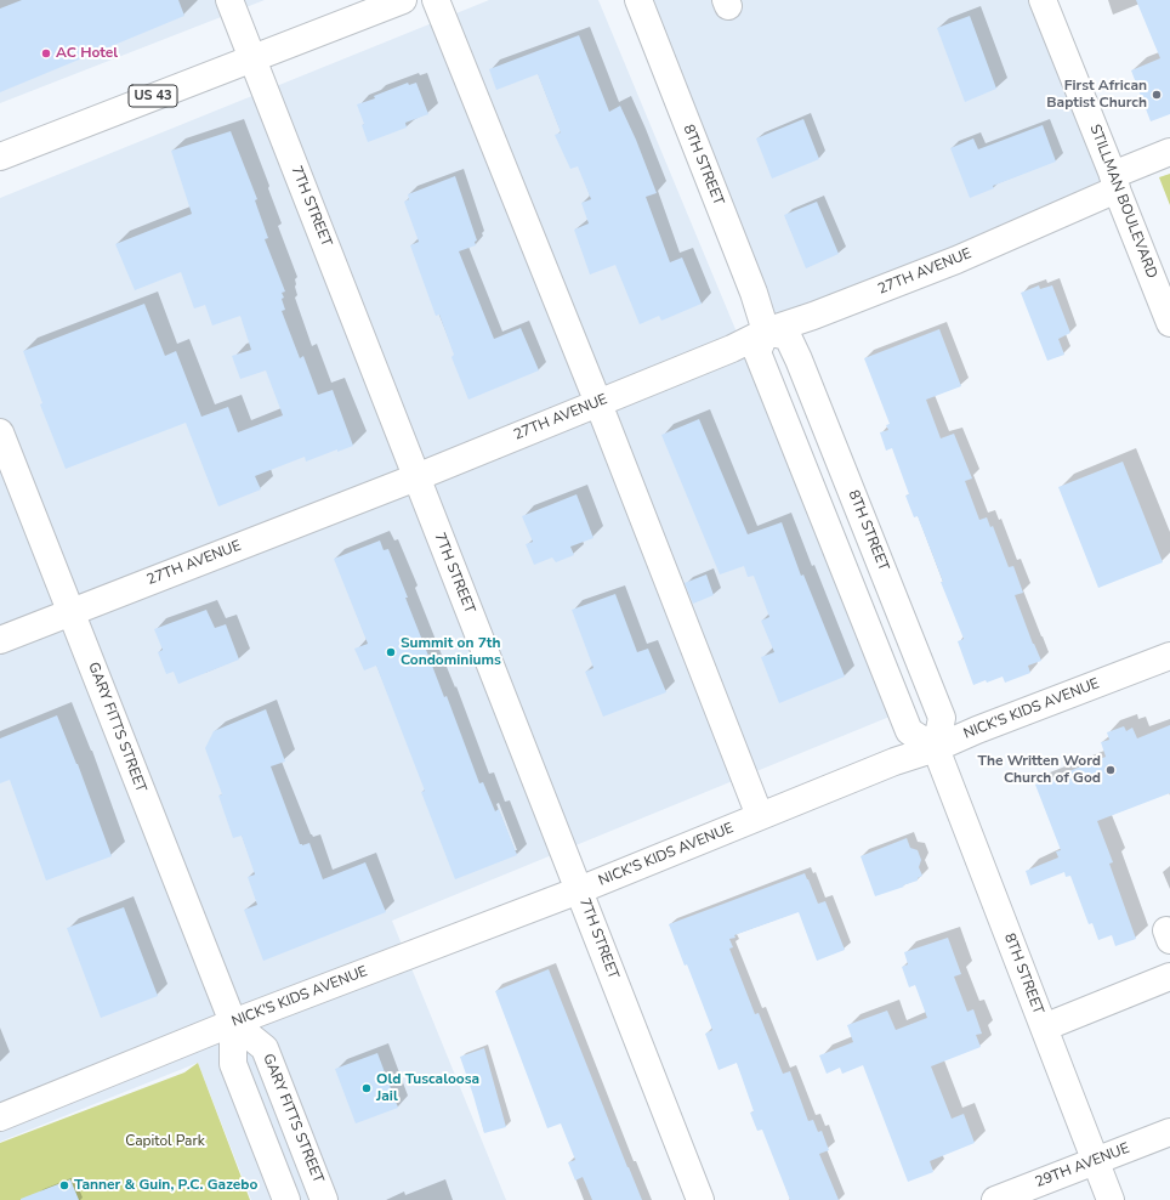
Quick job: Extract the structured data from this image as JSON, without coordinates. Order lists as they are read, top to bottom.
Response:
{
  "streets": {
    "main road": [
      "US 43",
      "8TH STREET",
      "STILLMAN BOULEVARD",
      "7TH STREET",
      "27TH AVENUE",
      "NICK'S KIDS AVENUE",
      "GARY FITTS STREET",
      "29TH AVENUE"
    ]
  },
  "crossings": [
    ["US 43", "7TH STREET"],
    ["8TH STREET", "27TH AVENUE"],
    ["8TH STREET", "NICK'S KIDS AVENUE"],
    ["8TH STREET", "29TH AVENUE"],
    ["STILLMAN BOULEVARD", "27TH AVENUE"],
    ["7TH STREET", "27TH AVENUE"],
    ["7TH STREET", "NICK'S KIDS AVENUE"],
    ["27TH AVENUE", "GARY FITTS STREET"],
    ["NICK'S KIDS AVENUE", "GARY FITTS STREET"]
  ],
  "parks": ["Capitol Park"],
  "places": [
    "AC Hotel",
    "First African Baptist Church",
    "Summit on 7th Condominiums",
    "The Written Word Church of God",
    "Old Tuscaloosa Jail",
    "Tanner & Guin, P.C. Gazebo"
  ]
}
